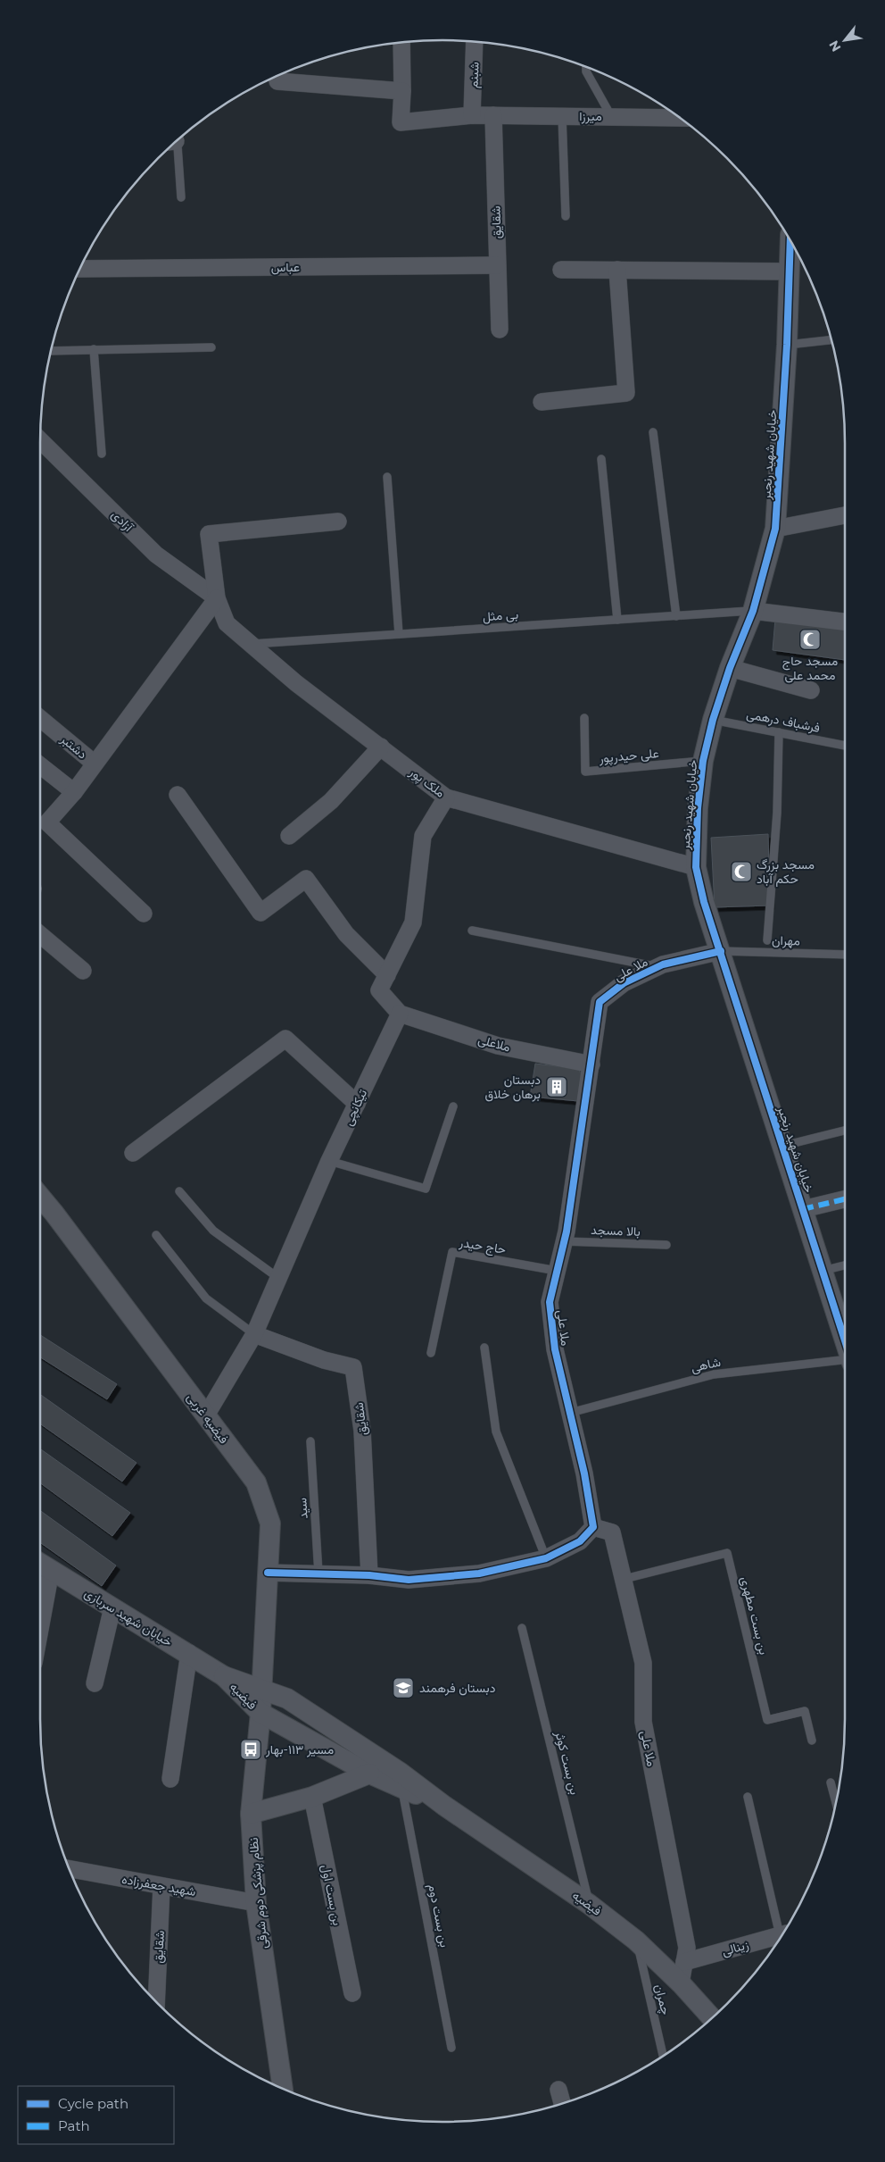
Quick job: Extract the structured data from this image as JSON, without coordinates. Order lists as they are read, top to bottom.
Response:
{
  "streets": {
    "street": [
      "شبنم",
      "میرزا",
      "شقایق",
      "عباس",
      "خیابان شهید رنجبر",
      "آزادی",
      "دشتبر",
      "ملک پور",
      "ملا علی",
      "ملاعلی",
      "تیکانچی",
      "فیضیه غربی",
      "خیابان شهید سربازی",
      "فیضیه",
      "شهید جعفرزاده",
      "نظام پزشکی دوم شرقی",
      "بن بست اول",
      "زینالی"
    ],
    "lane": [
      "بی مثل",
      "فرشباف درهمی",
      "علی‌ حیدرپور",
      "مهران",
      "بالا مسجد",
      "حاج حیدر",
      "شاهی",
      "سید",
      "بن بست مطهری",
      "بن بست کوثر",
      "بن بست دوم",
      "چمران"
    ]
  },
  "crossings": [
    ["شبنم", "میرزا"],
    ["میرزا", "شقایق"],
    ["شقایق", "عباس"],
    ["شقایق", "تیکانچی"],
    ["شقایق", "شهید جعفرزاده"],
    ["خیابان شهید رنجبر", "بی مثل"],
    ["خیابان شهید رنجبر", "فرشباف درهمی"],
    ["خیابان شهید رنجبر", "علی‌ حیدرپور"],
    ["خیابان شهید رنجبر", "ملک پور"],
    ["خیابان شهید رنجبر", "مهران"],
    ["خیابان شهید رنجبر", "ملا علی"],
    ["آزادی", "ملک پور"],
    ["بی مثل", "ملک پور"],
    ["مهران", "ملا علی"],
    ["ملا علی", "ملاعلی"],
    ["ملا علی", "بالا مسجد"],
    ["ملا علی", "حاج حیدر"],
    ["ملا علی", "شاهی"],
    ["ملا علی", "بن بست مطهری"],
    ["ملا علی", "فیضیه"],
    ["ملا علی", "زینالی"],
    ["ملاعلی", "تیکانچی"],
    ["تیکانچی", "فیضیه غربی"],
    ["فیضیه غربی", "فیضیه"],
    ["فیضیه غربی", "نظام پزشکی دوم شرقی"],
    ["خیابان شهید سربازی", "فیضیه"],
    ["فیضیه", "بن بست کوثر"],
    ["فیضیه", "نظام پزشکی دوم شرقی"],
    ["فیضیه", "بن بست دوم"],
    ["فیضیه", "چمران"],
    ["شهید جعفرزاده", "نظام پزشکی دوم شرقی"]
  ],
  "places": {
    "mosque": ["مسجد حاج محمد علی", "مسجد بزرگ حکم آباد"],
    "building": ["دبستان برهان خلاق"],
    "school or university": ["دبستان فرهمند"],
    "bus stop": ["مسیر ۱۱۳-بهار"]
  },
  "legend": ["Cycle path", "Path"],
  "north": "bottom left"
}
